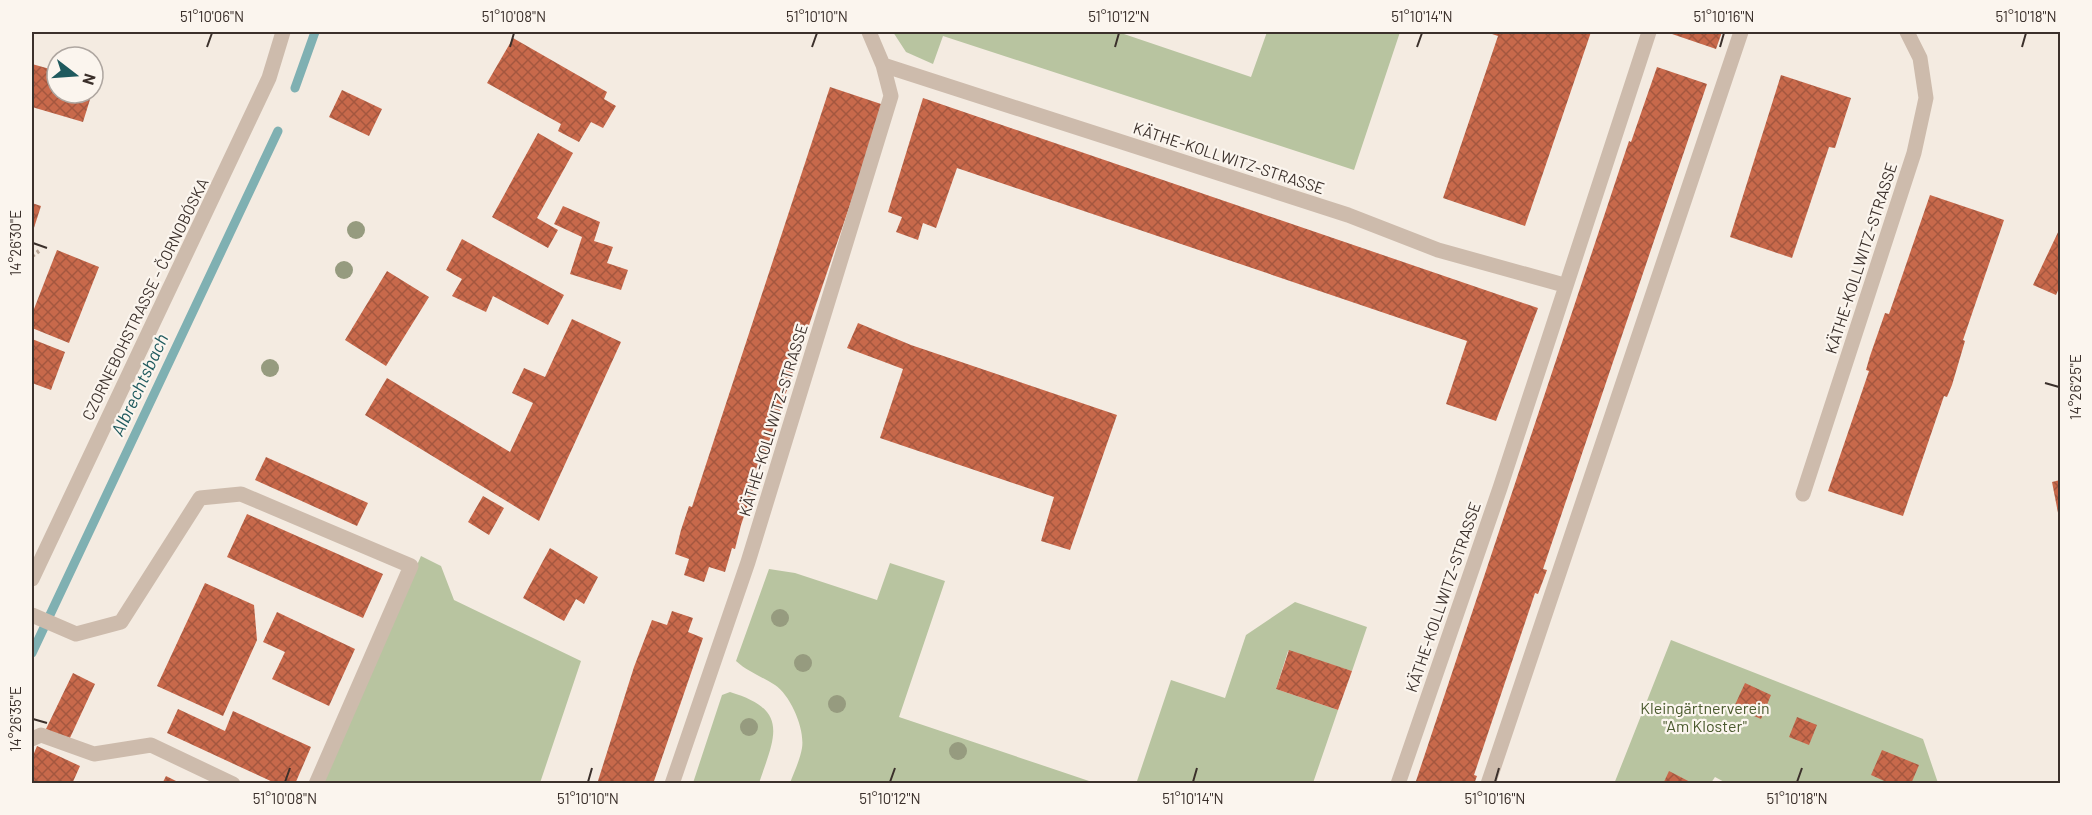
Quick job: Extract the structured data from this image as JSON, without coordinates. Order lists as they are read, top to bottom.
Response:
{
  "streets": {
    "street": ["KÄTHE-KOLLWITZ-STRASSE", "CZORNEBOHSTRASSE - ČORNOBÓSKA"]
  },
  "water": ["Albrechtsbach"],
  "parks": ["Kleingärtnerverein \"Am Kloster\""],
  "north": "right",
  "coordinates": [
    "51°10'06\"N",
    "51°10'08\"N",
    "51°10'10\"N",
    "51°10'12\"N",
    "51°10'14\"N",
    "51°10'16\"N",
    "51°10'18\"N",
    "14°26'30\"E",
    "14°26'25\"E",
    "14°26'35\"E"
  ]
}
